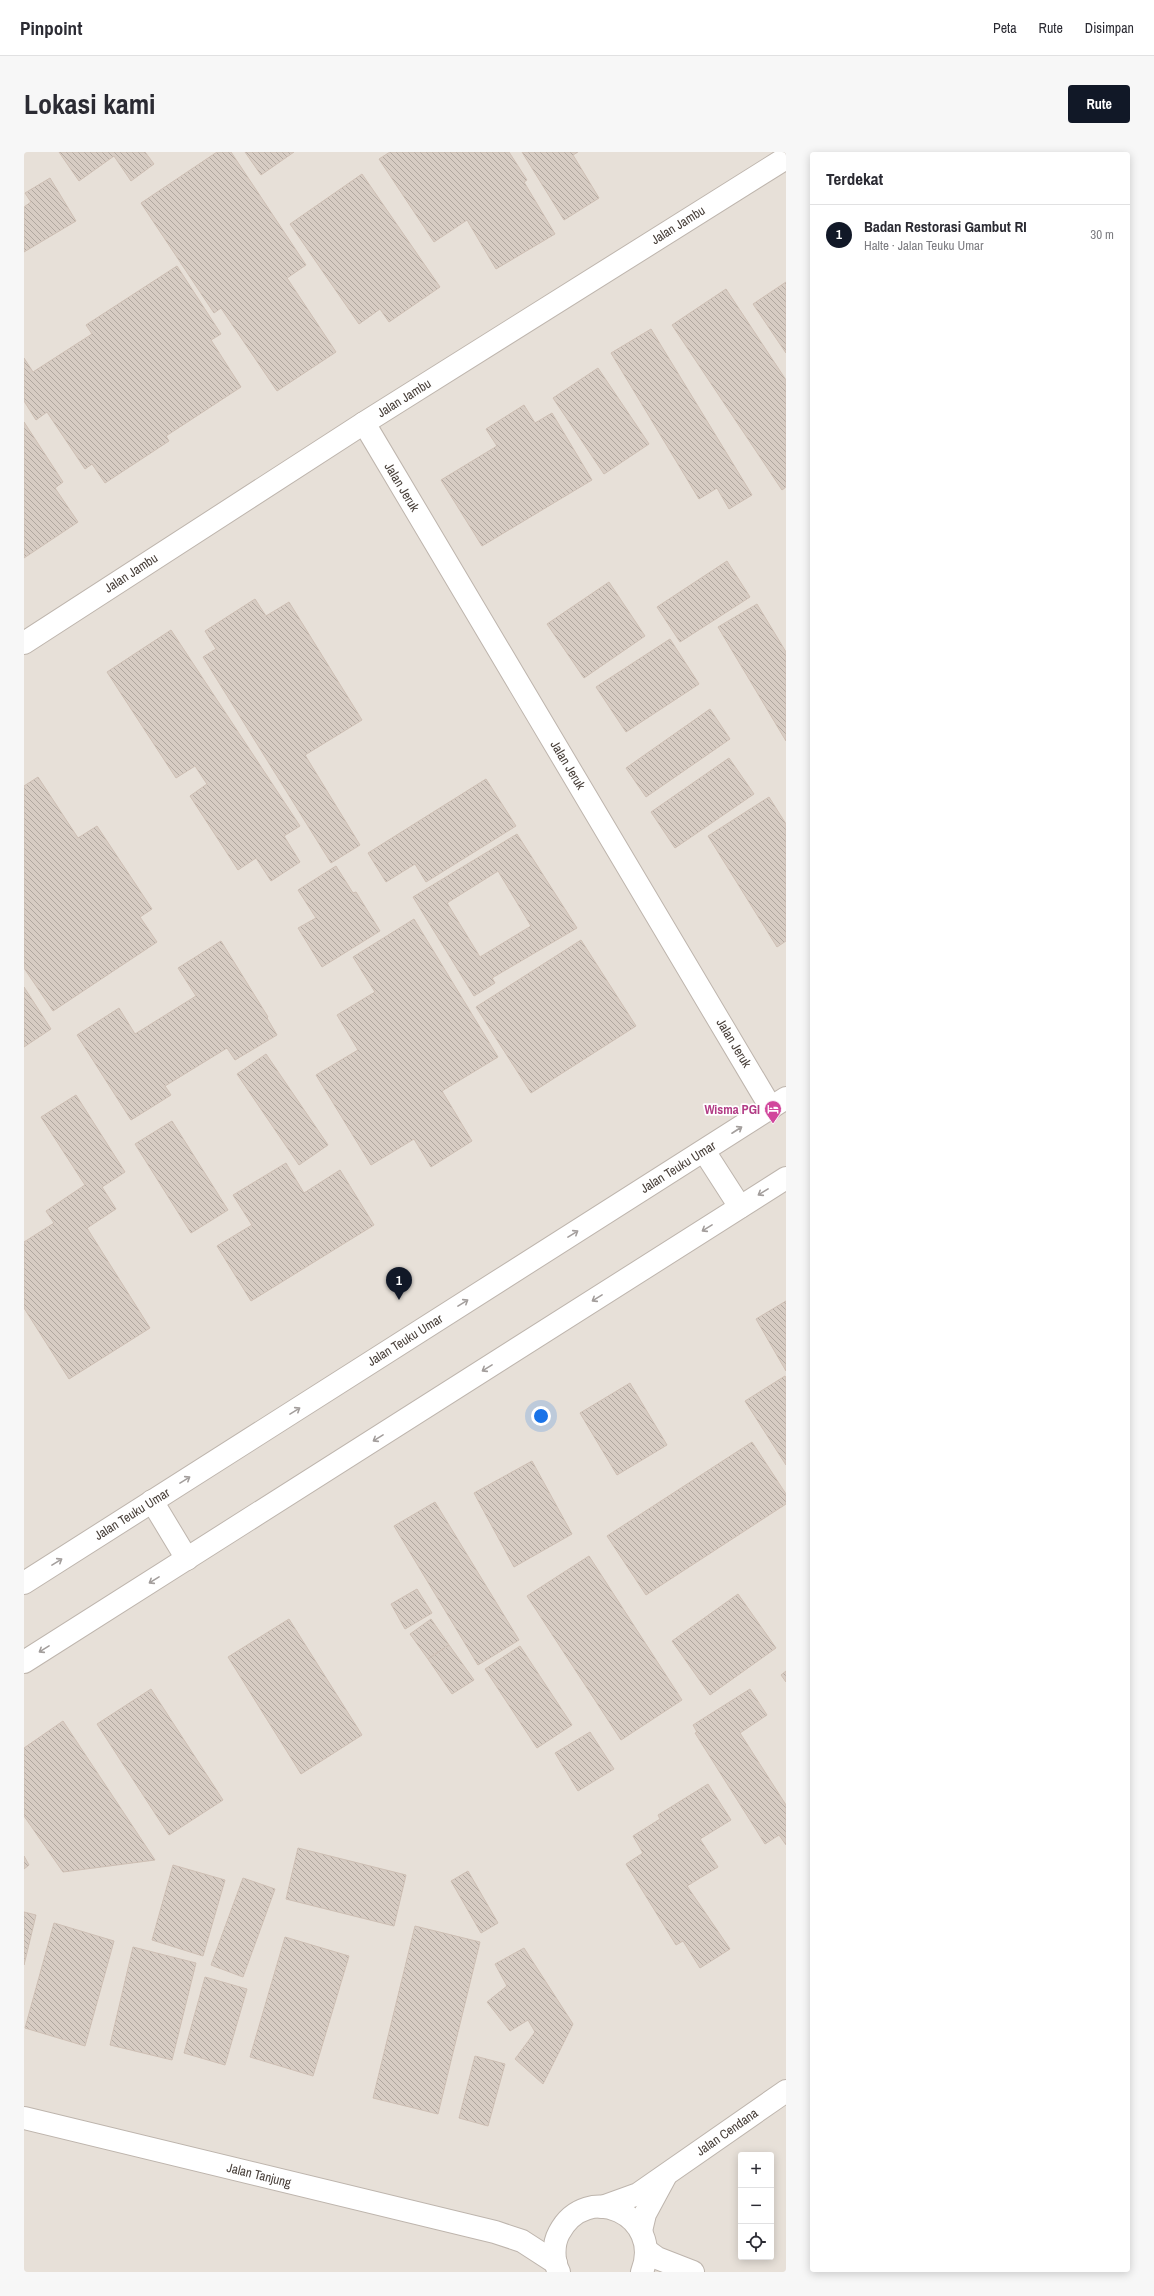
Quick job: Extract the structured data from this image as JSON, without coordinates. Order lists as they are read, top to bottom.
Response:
{
  "streets": {
    "street": [
      "Jalan Jambu",
      "Jalan Jeruk",
      "Jalan Teuku Umar",
      "Jalan Cendana",
      "Jalan Tanjung"
    ]
  },
  "crossings": [
    ["Jalan Jambu", "Jalan Jeruk"],
    ["Jalan Jeruk", "Jalan Teuku Umar"]
  ],
  "places": {
    "hotel": ["Wisma PGI"]
  },
  "page": {
    "header": "Pinpoint",
    "nav": ["Peta", "Rute", "Disimpan"],
    "title": "Lokasi kami",
    "buttons": "Rute",
    "heading": "Terdekat",
    "list": [
      {
        "mark": "1",
        "name": "Badan Restorasi Gambut RI",
        "note": "Halte · Jalan Teuku Umar",
        "value": "30 m"
      }
    ],
    "pins": "1",
    "map_buttons": ["+", "−"]
  }
}
